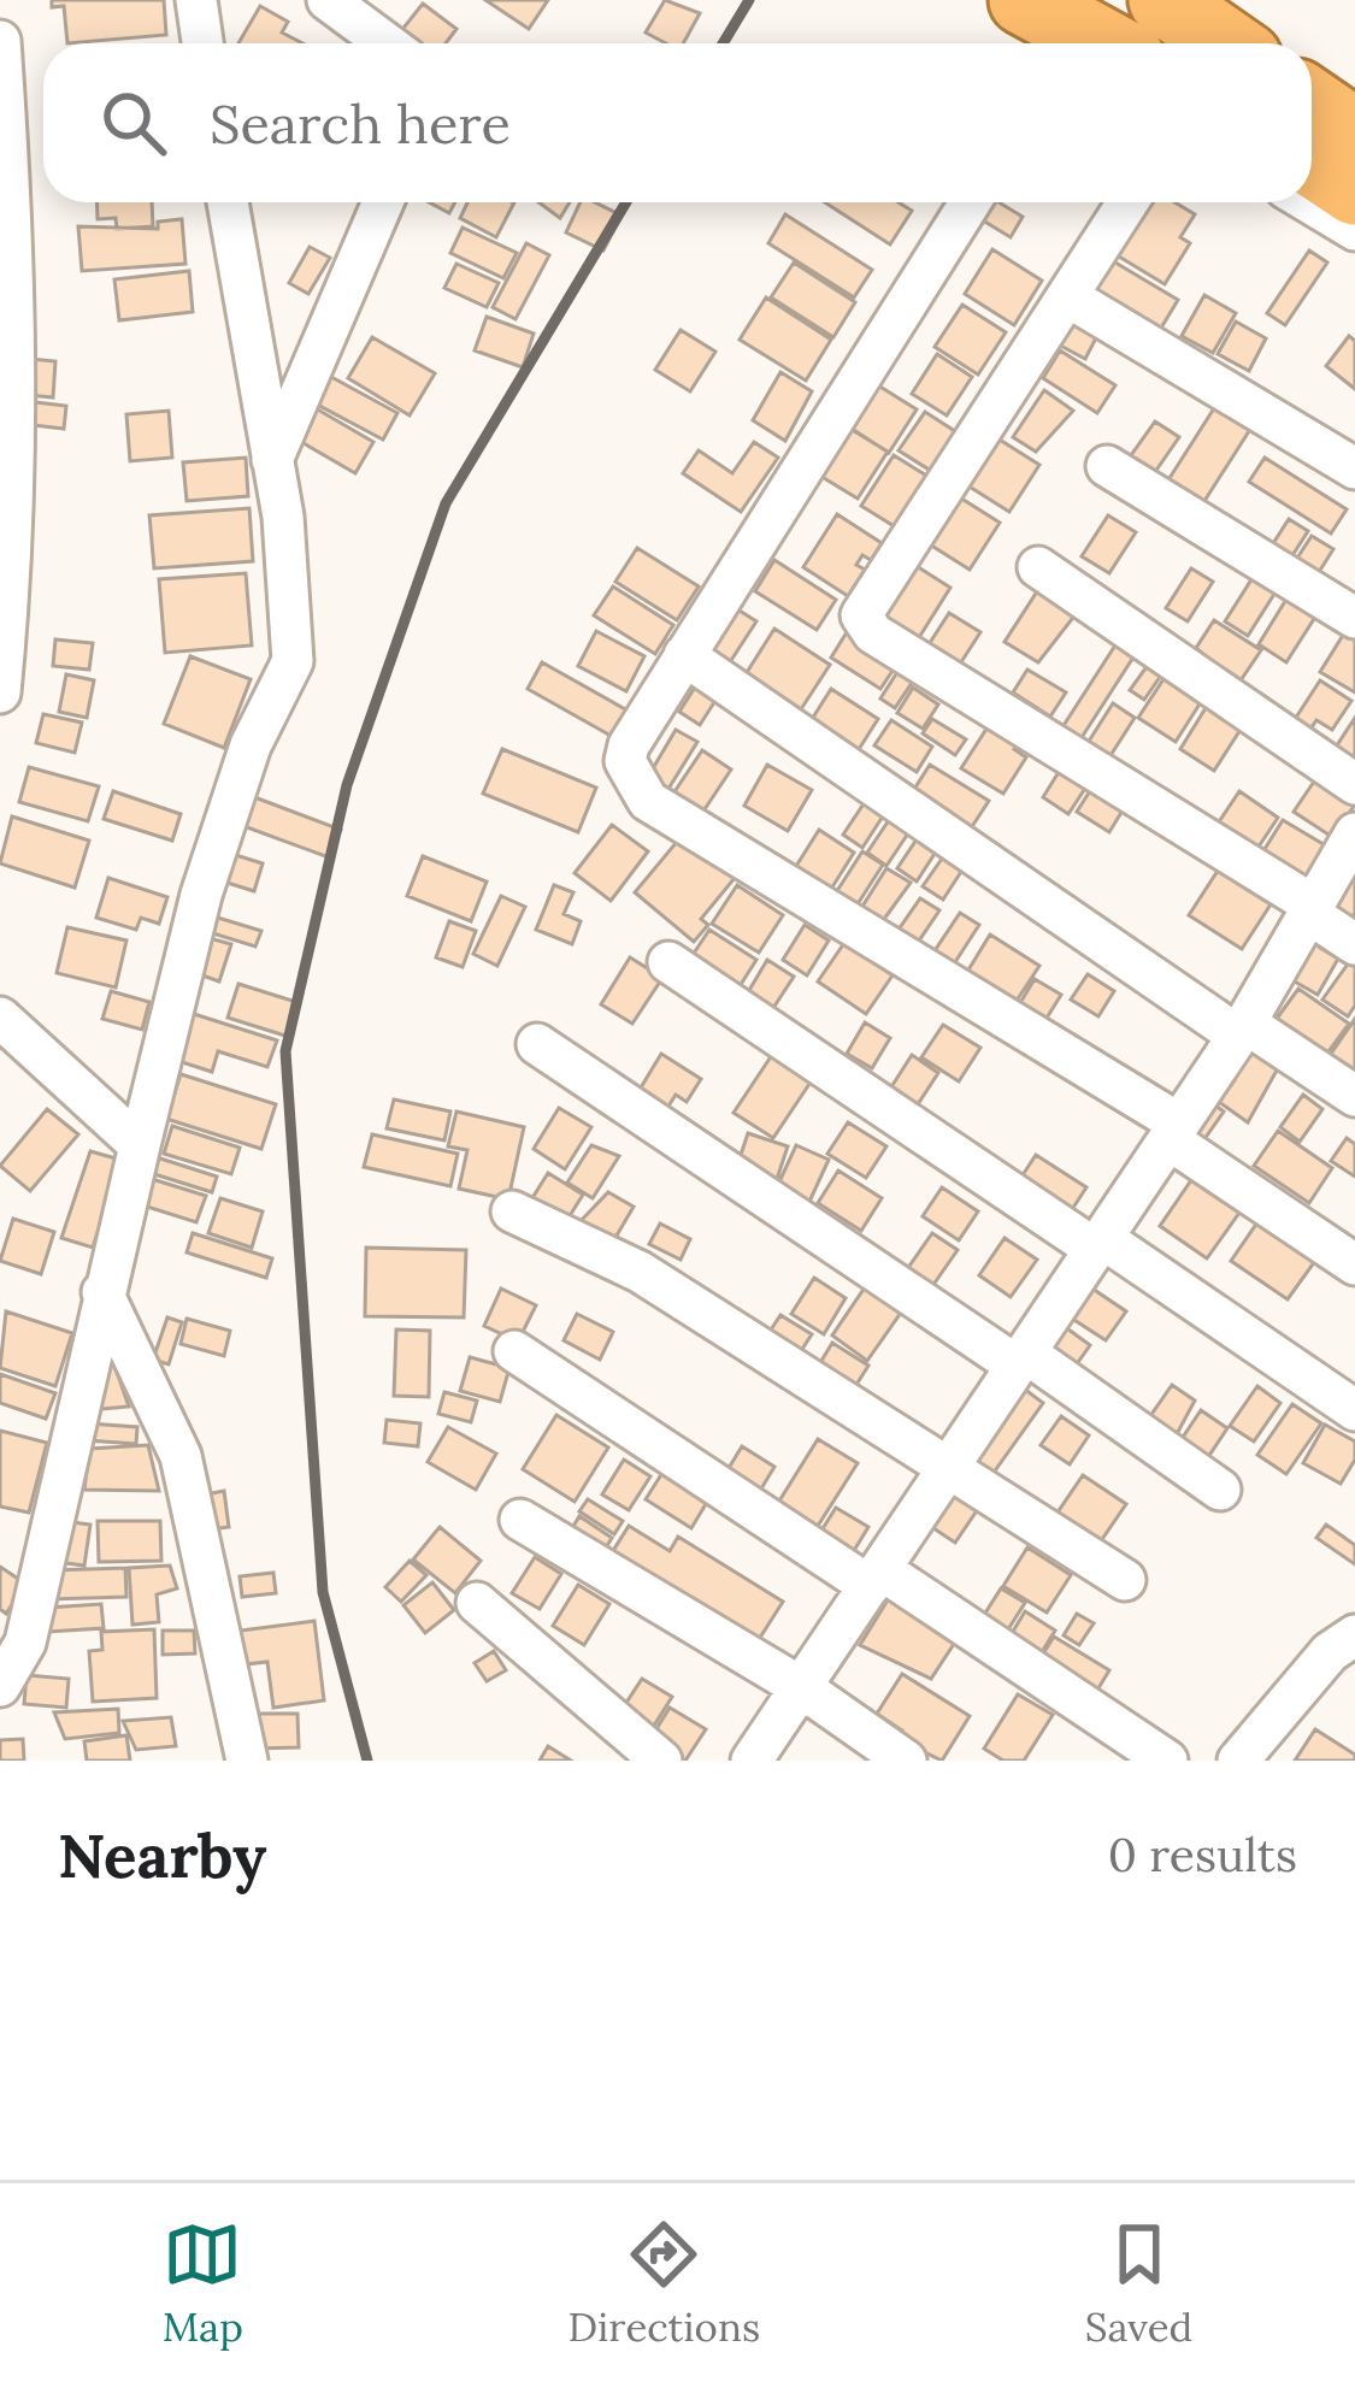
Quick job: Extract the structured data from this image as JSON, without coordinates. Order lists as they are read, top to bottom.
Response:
{
  "page": {
    "search": "Search here",
    "heading": ["Nearby", "0 results"],
    "nav": ["Map", "Directions", "Saved"]
  }
}
